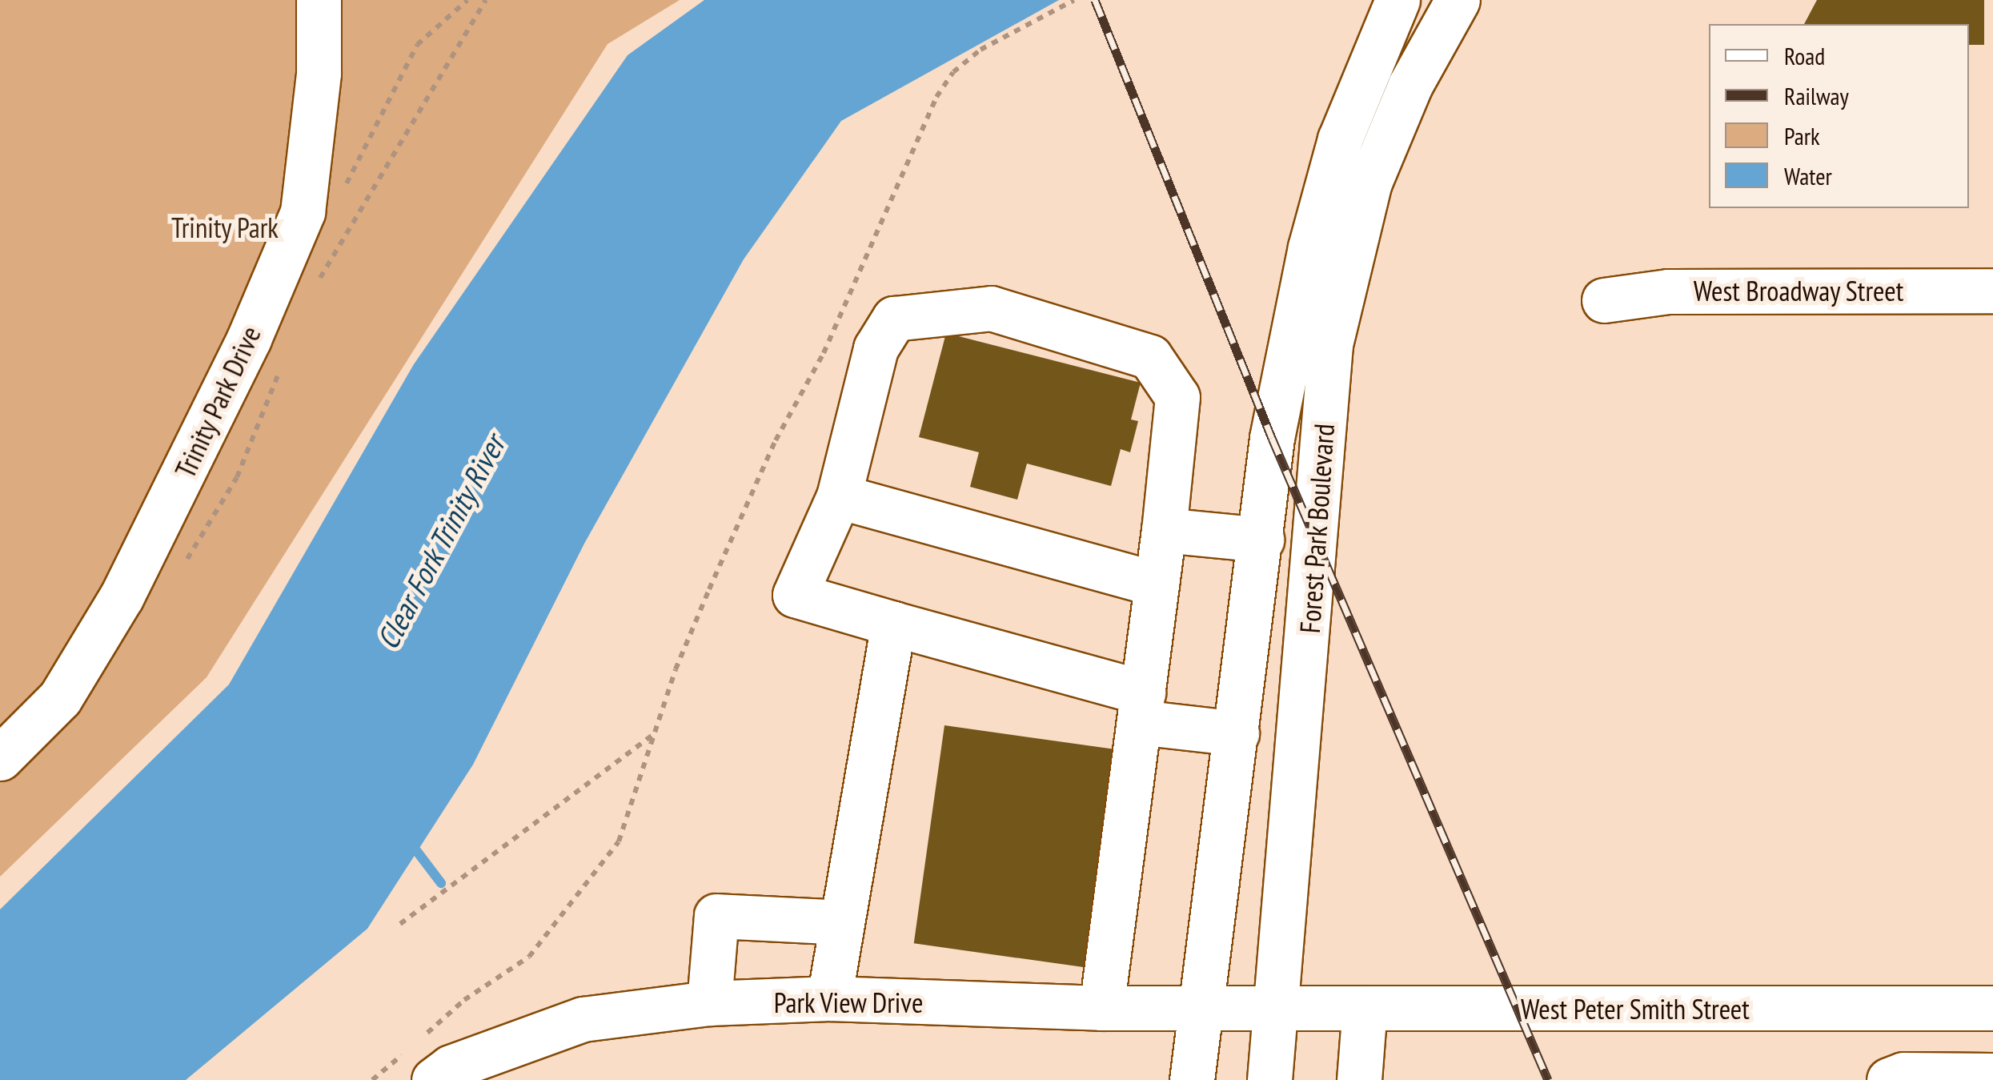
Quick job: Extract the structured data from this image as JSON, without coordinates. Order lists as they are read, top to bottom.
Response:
{
  "streets": {
    "main road": [
      "West Broadway Street",
      "Trinity Park Drive",
      "Forest Park Boulevard",
      "Park View Drive",
      "West Peter Smith Street"
    ]
  },
  "crossings": [
    ["Forest Park Boulevard", "Park View Drive"],
    ["Forest Park Boulevard", "West Peter Smith Street"],
    ["Park View Drive", "West Peter Smith Street"]
  ],
  "water": ["Clear Fork Trinity River"],
  "parks": ["Trinity Park"],
  "legend": [
    "Road",
    "Railway",
    "Park",
    "Water"
  ]
}
